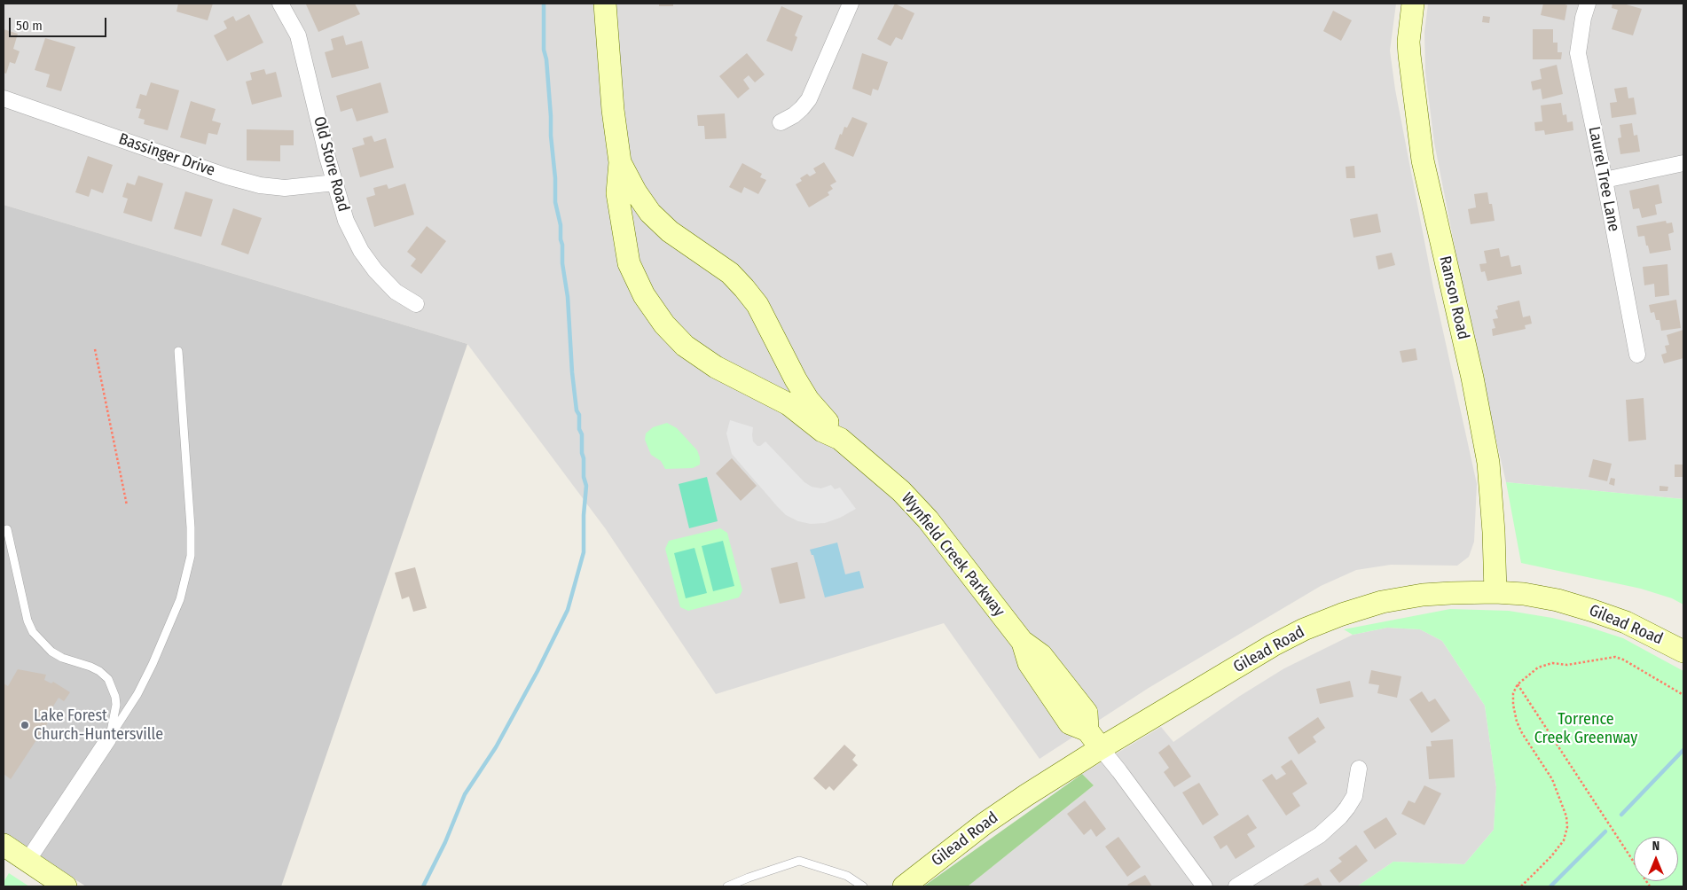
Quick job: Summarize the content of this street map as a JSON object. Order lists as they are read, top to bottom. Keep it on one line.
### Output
{"streets":{"street":["Bassinger Drive","Old Store Road","Laurel Tree Lane","Ranson Road","Wynfield Creek Parkway","Gilead Road"]},"crossings":[["Bassinger Drive","Old Store Road"],["Ranson Road","Gilead Road"],["Wynfield Creek Parkway","Gilead Road"]],"parks":["Torrence Creek Greenway"],"places":["Lake Forest Church-Huntersville"],"scale_bar":"50 m","north":"top"}
